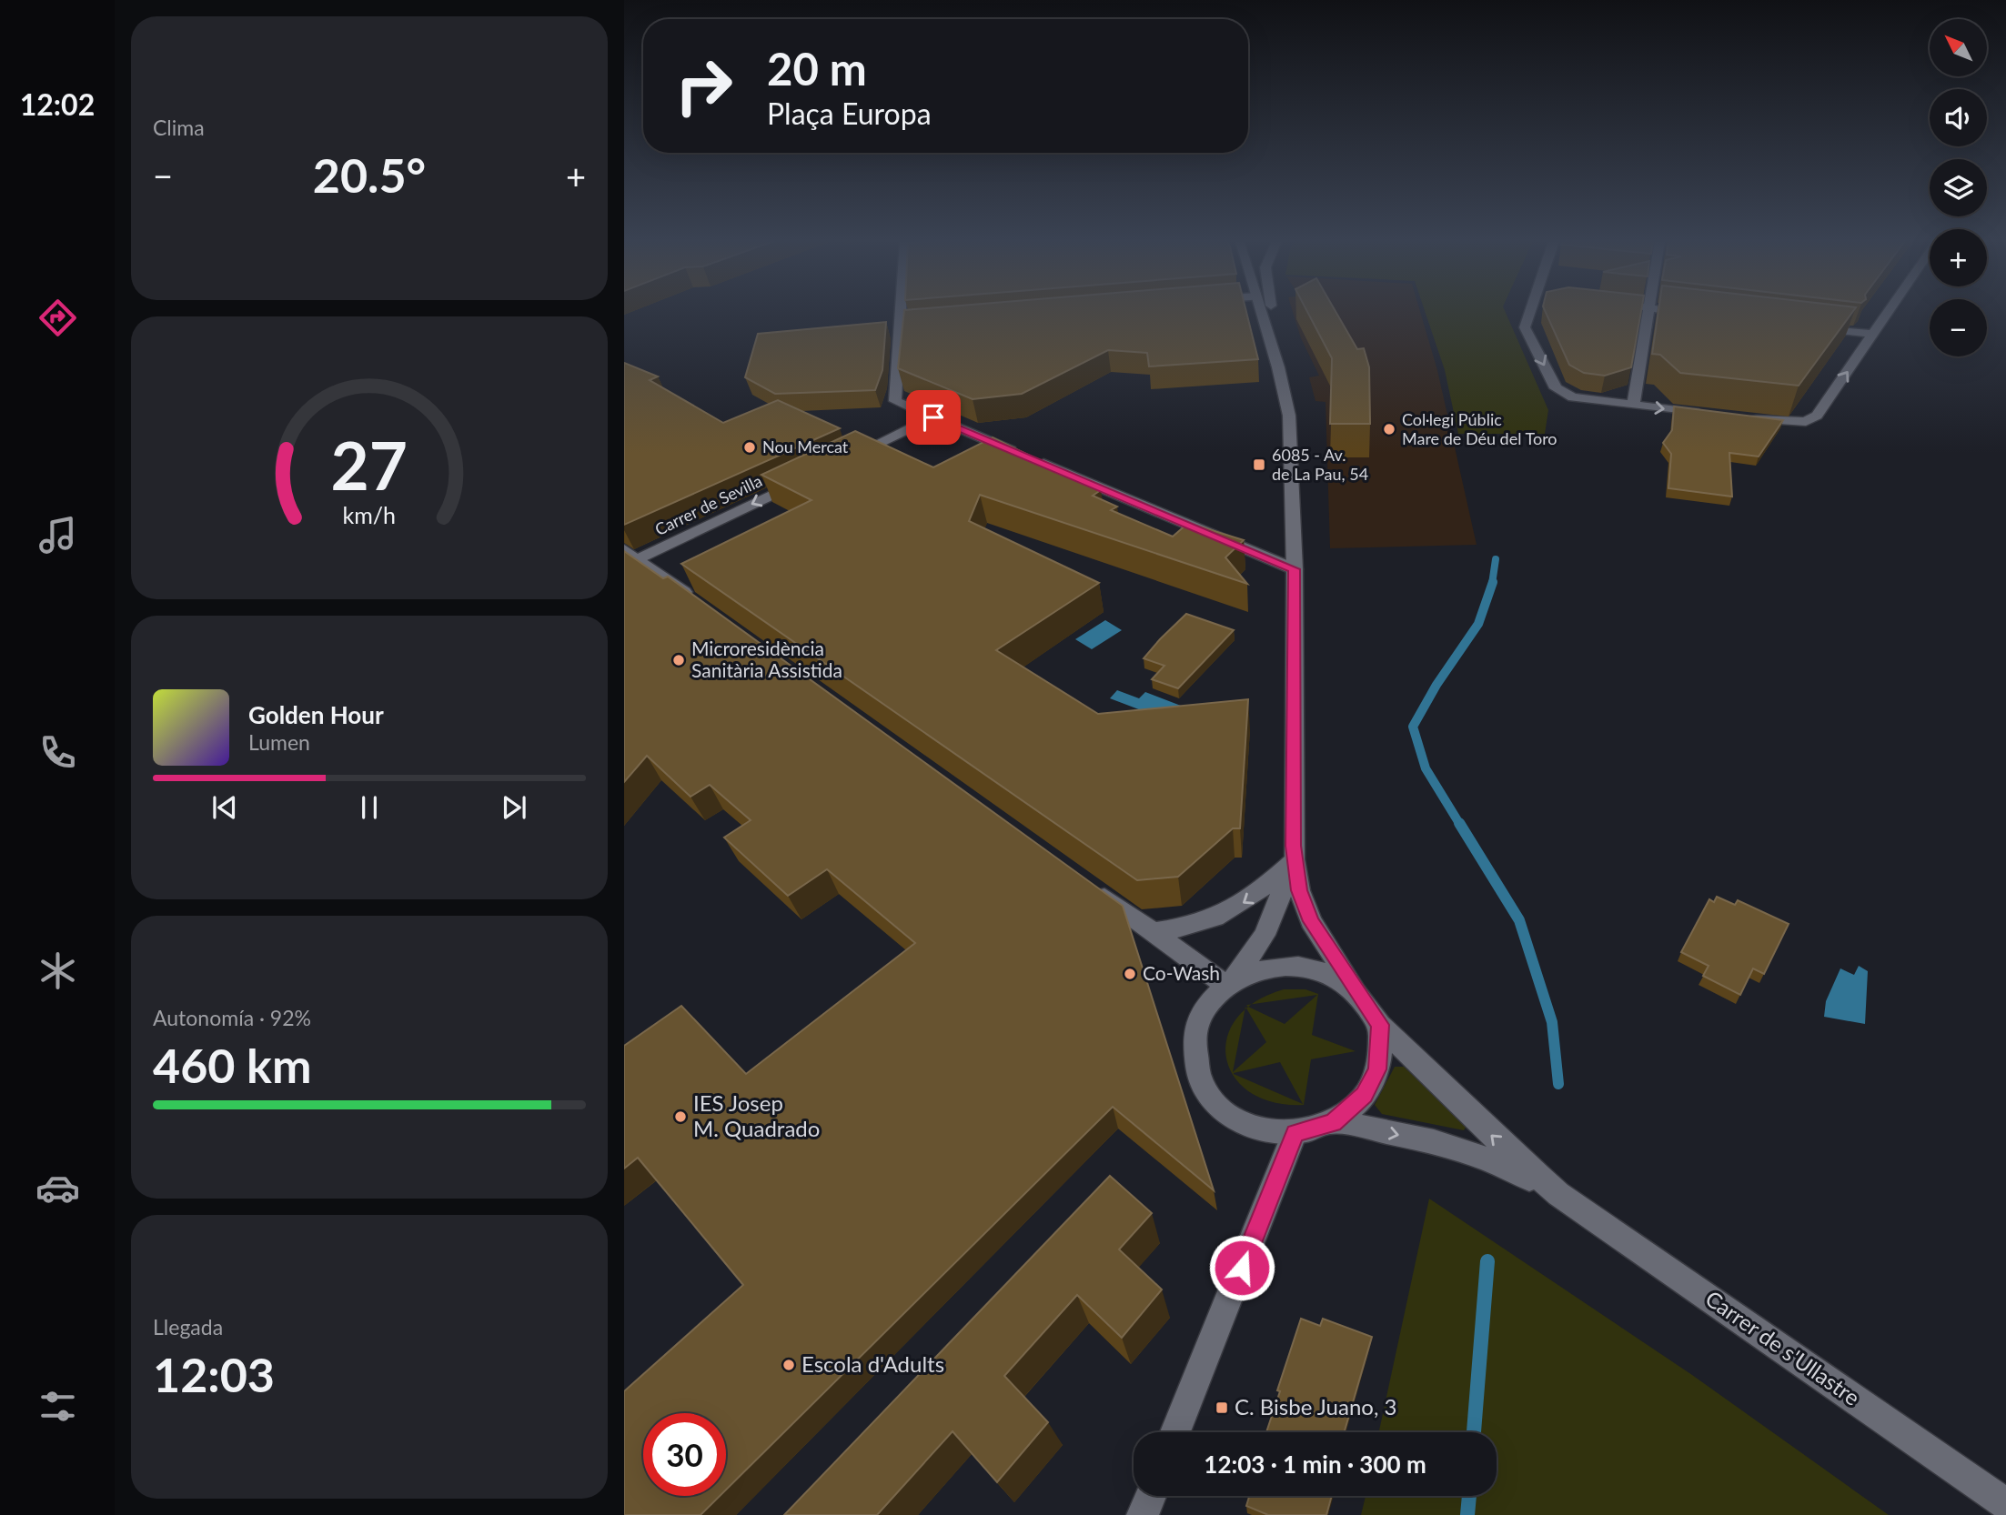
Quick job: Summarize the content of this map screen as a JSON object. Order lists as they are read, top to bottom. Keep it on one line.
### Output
{"streets":{"street":["Carrer de Sevilla","Carrer de s'Ullastre"]},"one_way":["Carrer de Sevilla"],"places":{"other":["Col·legi Públic Mare de Déu del Toro","Nou Mercat","Microresidència Sanitària Assistida","Co-Wash","IES Josep M. Quadrado","Escola d'Adults"],"transit":["6085 - Av. de La Pau, 54","C. Bisbe Juano, 3"]},"north":"top left","page":{"tabs":"12:02","tile":["Clima",["Autonomía · 92%","460 km"],["Llegada","12:03"]],"map_buttons":["+","−"],"turn":["20 m","Plaça Europa"],"heat":["−","20.5°","+"],"song":["Golden Hour","Lumen"],"limit":"30","trip":"12:03 · 1 min · 300 m","gauge":["27","km/h"]}}
